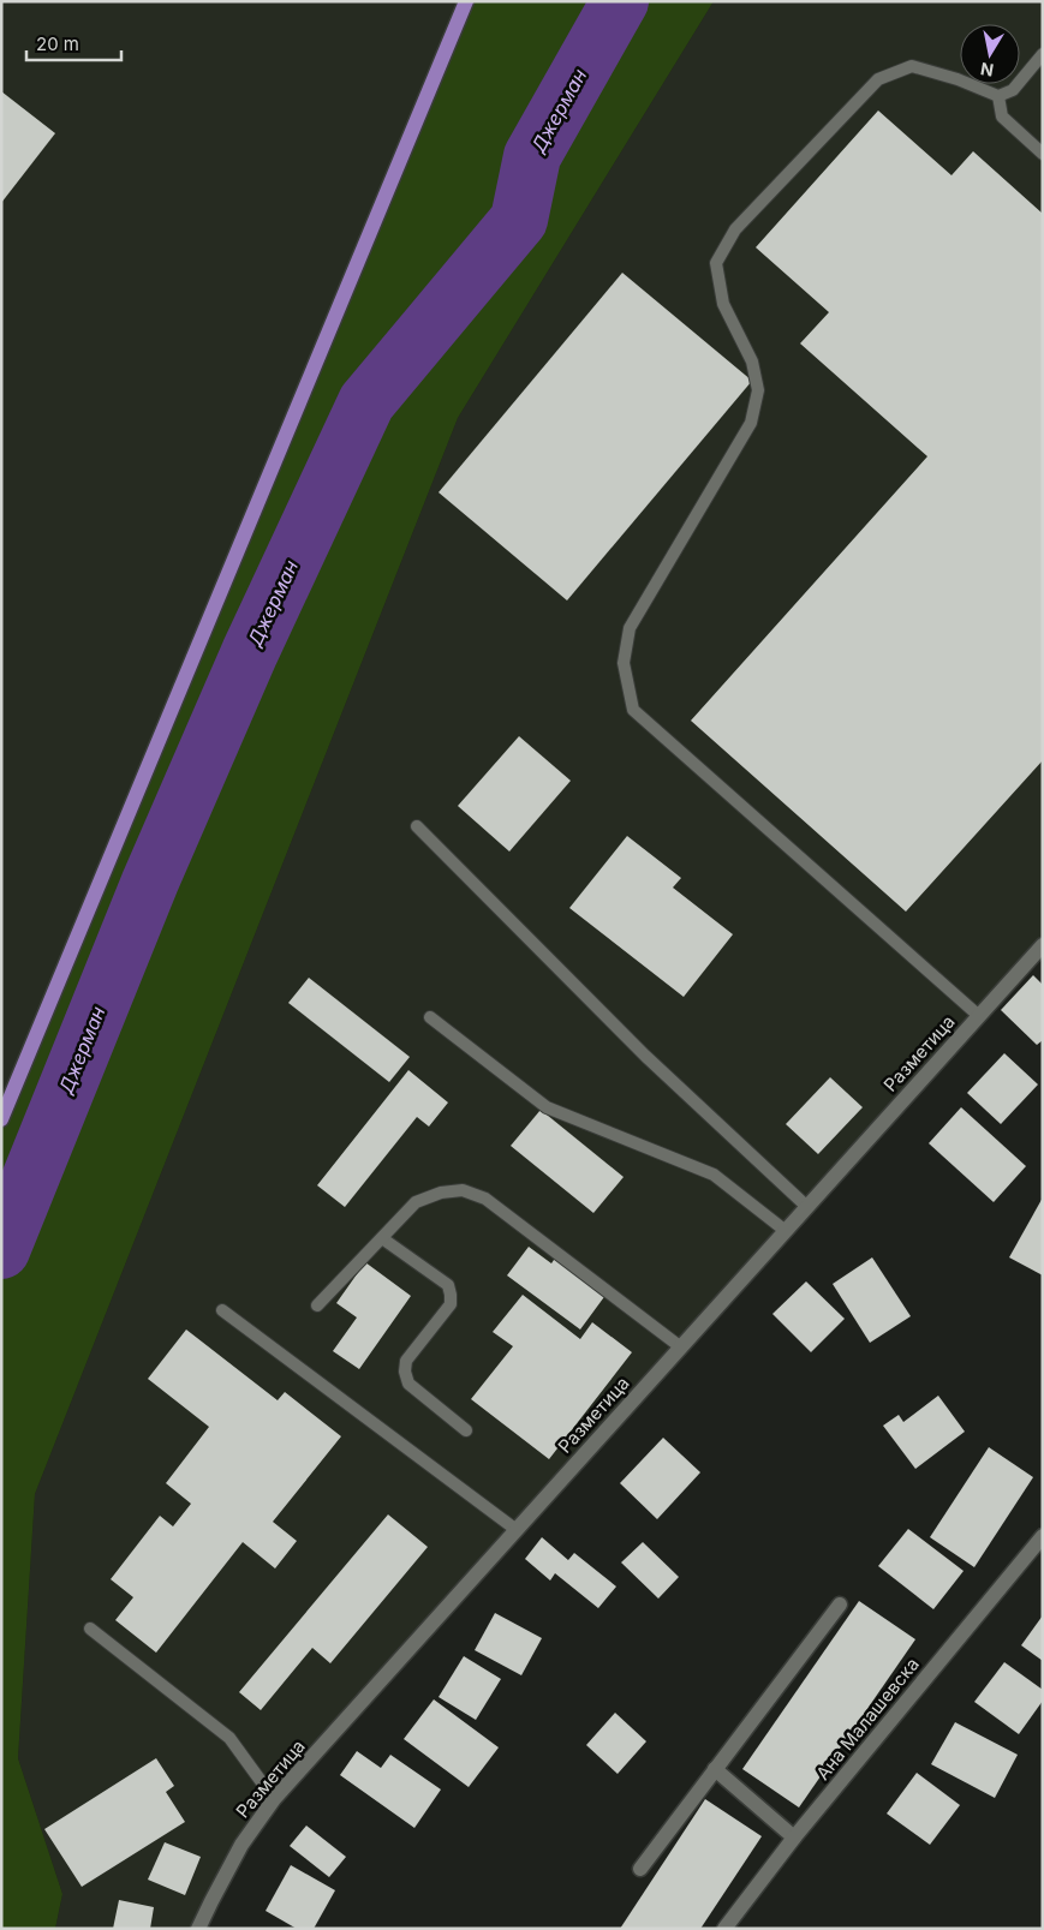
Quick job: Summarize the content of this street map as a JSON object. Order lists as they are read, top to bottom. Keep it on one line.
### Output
{"streets":{"street":["Разметица","Ана Малашевска"]},"water":["Джерман"],"scale_bar":"20 m","north":"bottom"}
